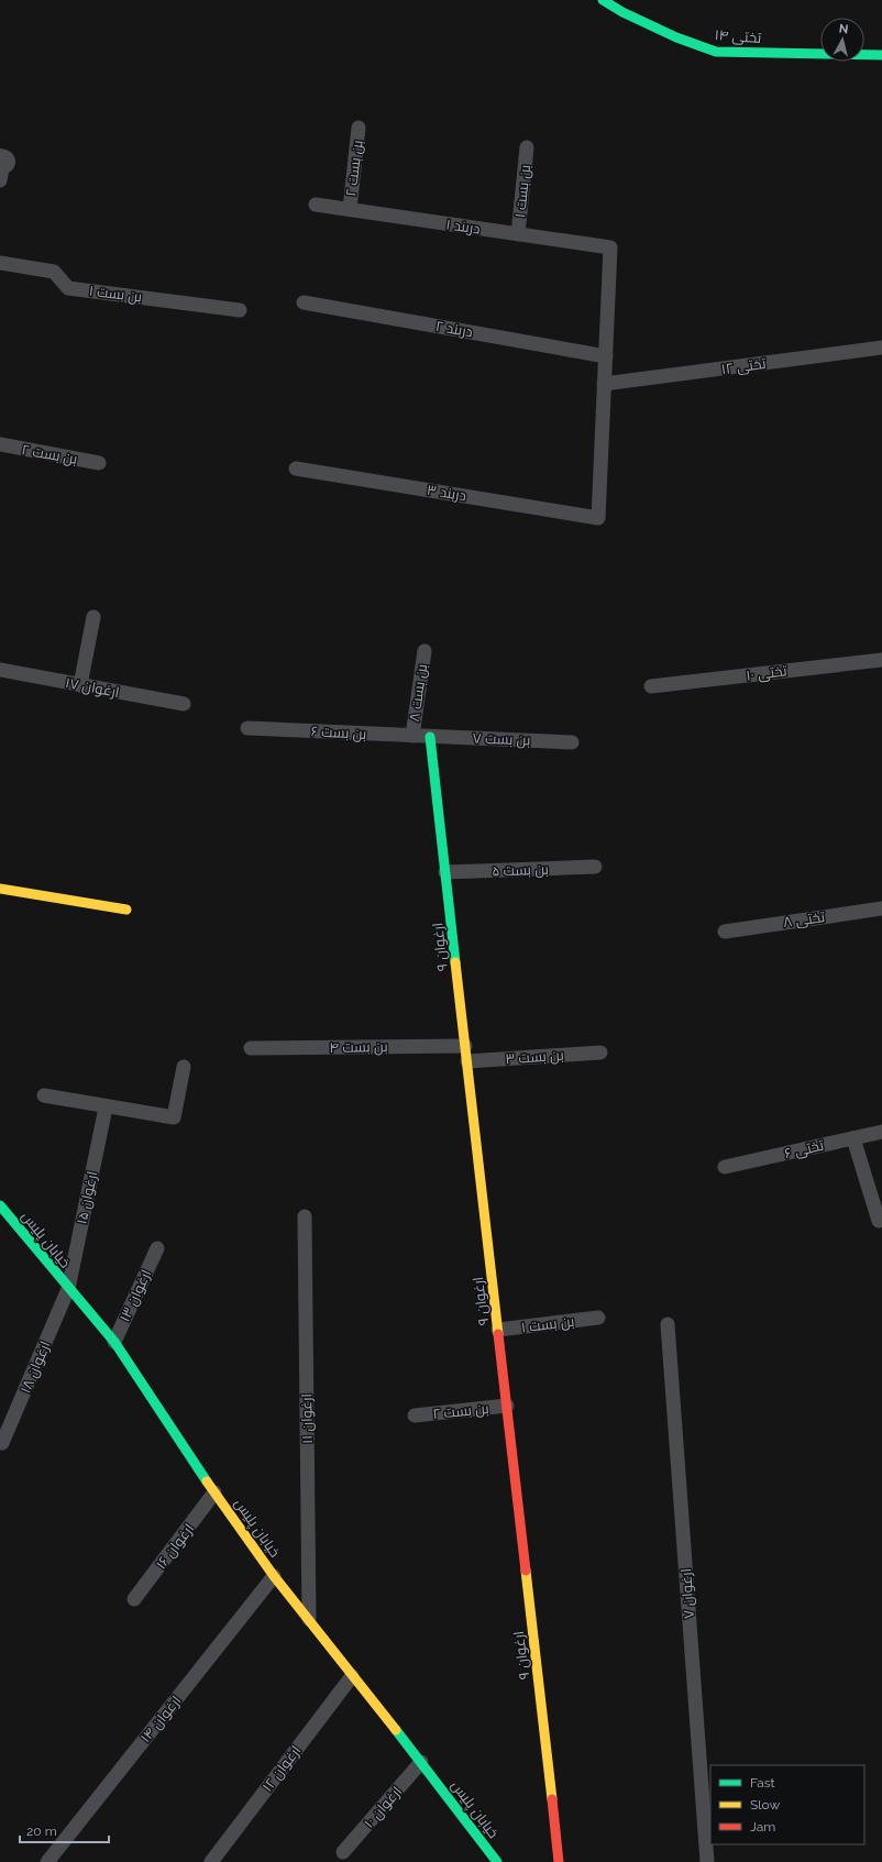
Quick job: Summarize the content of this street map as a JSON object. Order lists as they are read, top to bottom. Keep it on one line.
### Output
{"streets":{"street":["تختی ۱۴","ارغوان ۹","خیابان پلیس"],"lane":["بن بست ۲","بن بست ۱","دربند ۱","دربند ۲","تختی ۱۲","دربند ۳","تختی ۱۰","ارغوان ۱۷","بن بست ۸","بن بست ۶","بن بست ۷","بن بست ۵","تختی ۸","بن بست ۴","بن بست ۳","تختی ۶","ارغوان ۱۵","ارغوان ۱۳","ارغوان ۱۸","ارغوان ۱۱","ارغوان ۱۶","ارغوان ۷","ارغوان ۱۴","ارغوان ۱۲","ارغوان ۱۰"]},"crossings":[["بن بست ۲","دربند ۱"],["بن بست ۲","ارغوان ۹"],["بن بست ۱","دربند ۱"],["بن بست ۱","ارغوان ۹"],["دربند ۱","دربند ۲"],["تختی ۱۲","دربند ۳"],["بن بست ۸","بن بست ۶"],["بن بست ۶","بن بست ۷"],["بن بست ۶","ارغوان ۹"],["بن بست ۷","ارغوان ۹"],["بن بست ۵","ارغوان ۹"],["ارغوان ۹","بن بست ۴"],["ارغوان ۹","بن بست ۳"],["ارغوان ۱۵","خیابان پلیس"],["ارغوان ۱۵","ارغوان ۱۸"],["خیابان پلیس","ارغوان ۱۳"],["خیابان پلیس","ارغوان ۱۸"],["خیابان پلیس","ارغوان ۱۱"],["خیابان پلیس","ارغوان ۱۶"],["خیابان پلیس","ارغوان ۱۴"],["خیابان پلیس","ارغوان ۱۲"],["خیابان پلیس","ارغوان ۱۰"]],"legend":["Fast","Slow","Jam"],"scale_bar":"20 m","north":"top"}
